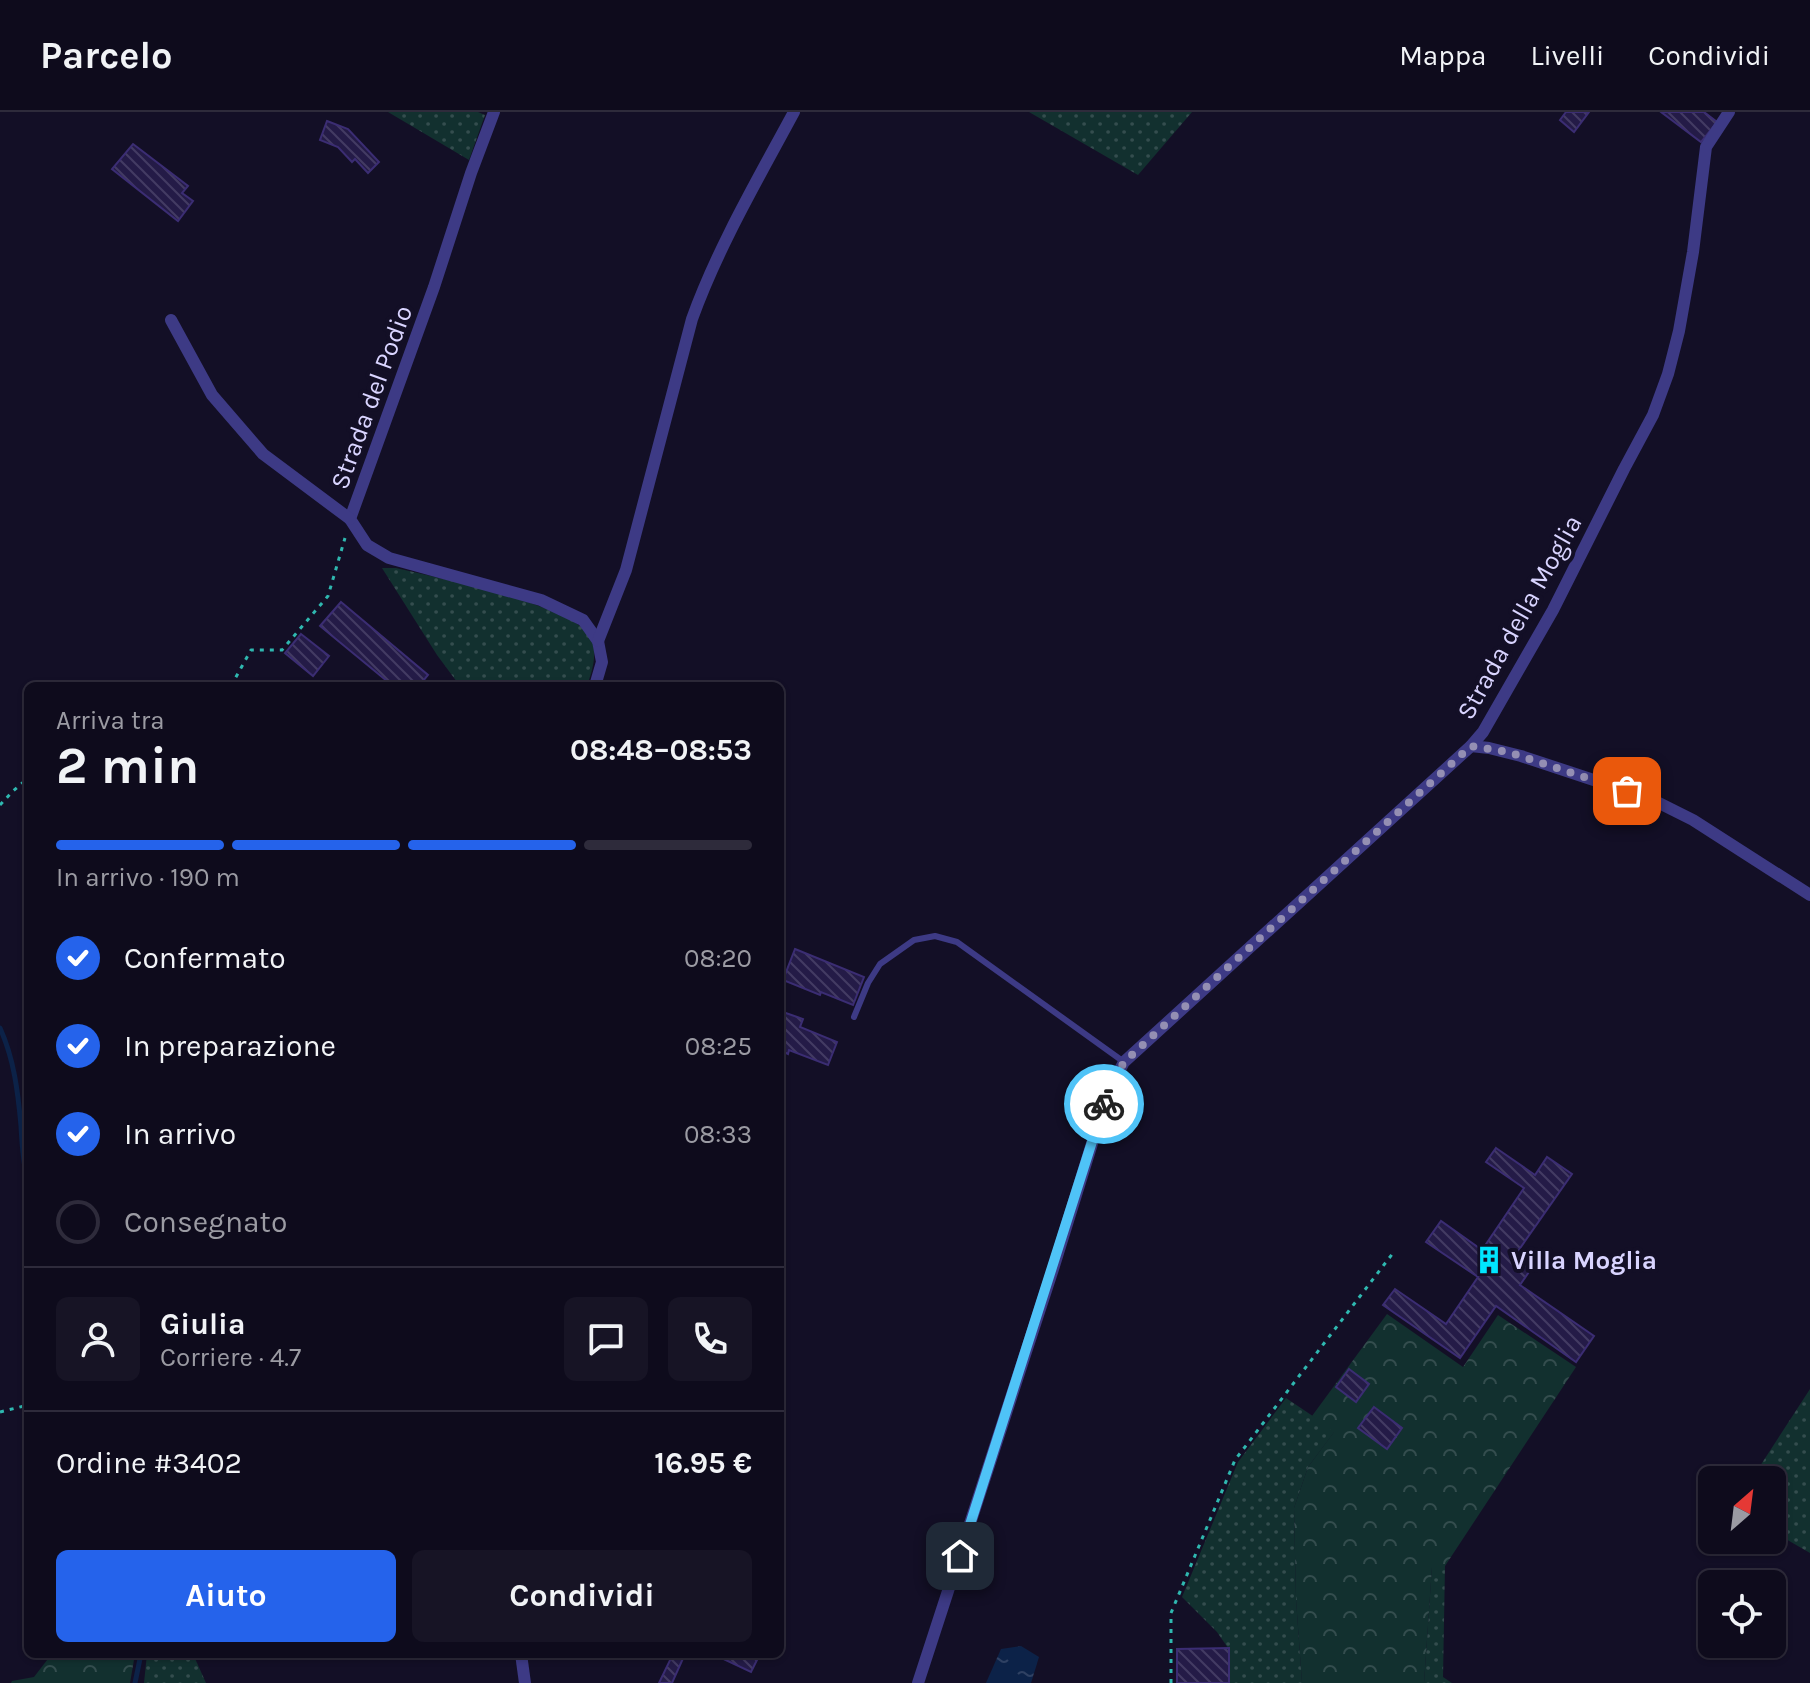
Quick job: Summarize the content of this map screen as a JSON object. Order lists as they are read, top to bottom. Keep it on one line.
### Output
{"streets":{"street":["Strada del Podio","Strada della Moglia"]},"places":{"building":["Villa Moglia"]},"north":"top right","page":{"header":"Parcelo","nav":["Mappa","Livelli","Condividi"],"heading":["2 min","Arriva tra","08:48–08:53"],"panel":["Giulia","Corriere · 4.7","Ordine #3402","16.95 €"],"bar":"In arrivo · 190 m","list":[["Confermato","08:20"],["In preparazione","08:25"],["In arrivo","08:33"],"Consegnato"],"buttons":["Aiuto","Condividi"]}}
